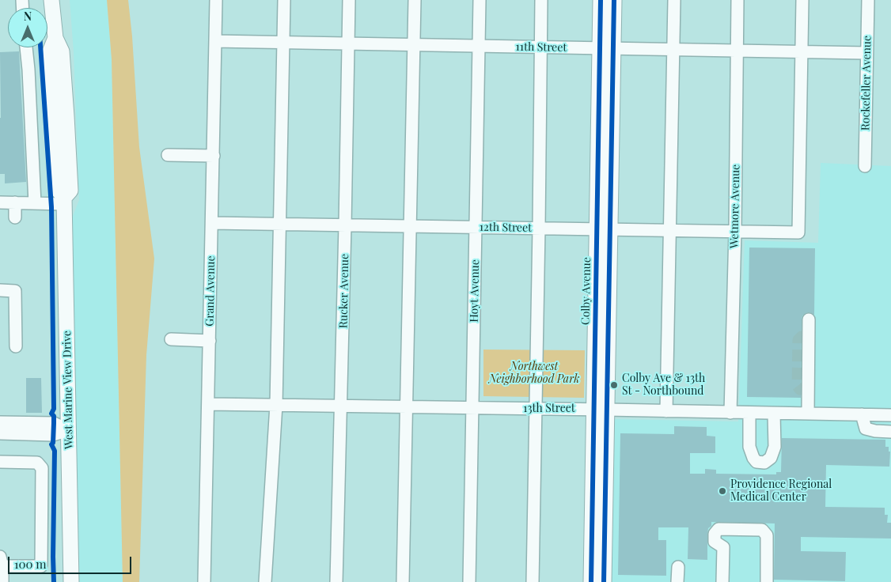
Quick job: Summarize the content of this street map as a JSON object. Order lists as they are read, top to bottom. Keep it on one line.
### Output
{"streets":{"main road":["Colby Avenue","West Marine View Drive"],"street":["11th Street","Rockefeller Avenue","Wetmore Avenue","12th Street","Grand Avenue","Rucker Avenue","Hoyt Avenue","13th Street"]},"crossings":[["11th Street","Rockefeller Avenue"],["11th Street","Wetmore Avenue"],["11th Street","12th Street"],["11th Street","Grand Avenue"],["11th Street","Rucker Avenue"],["11th Street","Hoyt Avenue"],["11th Street","Colby Avenue"],["Wetmore Avenue","12th Street"],["Wetmore Avenue","13th Street"],["12th Street","Grand Avenue"],["12th Street","Rucker Avenue"],["12th Street","Hoyt Avenue"],["12th Street","Colby Avenue"],["Grand Avenue","13th Street"],["Rucker Avenue","13th Street"],["Hoyt Avenue","13th Street"],["Colby Avenue","13th Street"]],"parks":["Northwest Neighborhood Park"],"places":["Colby Ave & 13th St - Northbound","Providence Regional Medical Center"],"scale_bar":"100 m","north":"top"}
